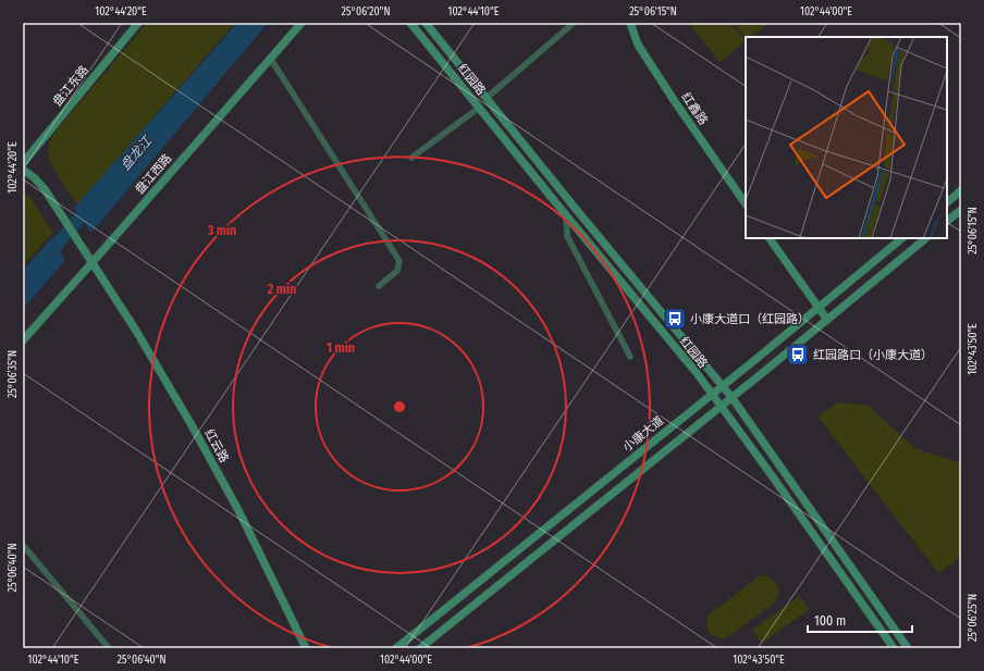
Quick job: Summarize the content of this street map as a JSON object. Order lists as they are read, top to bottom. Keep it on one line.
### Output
{"streets":{"main road":["红园路","盘江东路","红鑫路","盘江西路","小康大道","红云路"]},"crossings":[["红园路","小康大道"],["盘江西路","红云路"]],"water":["盘龙江"],"places":{"bus stop":["小康大道口（红园路）","红园路口（小康大道）"]},"scale_bar":"100 m","coordinates":["102°44'20\"E","25°06'20\"N","102°44'10\"E","25°06'15\"N","102°44'00\"E","102°43'50\"E","25°06'35\"N","25°06'40\"N","25°06'25\"N"],"rings":["3 min","2 min","1 min"]}
